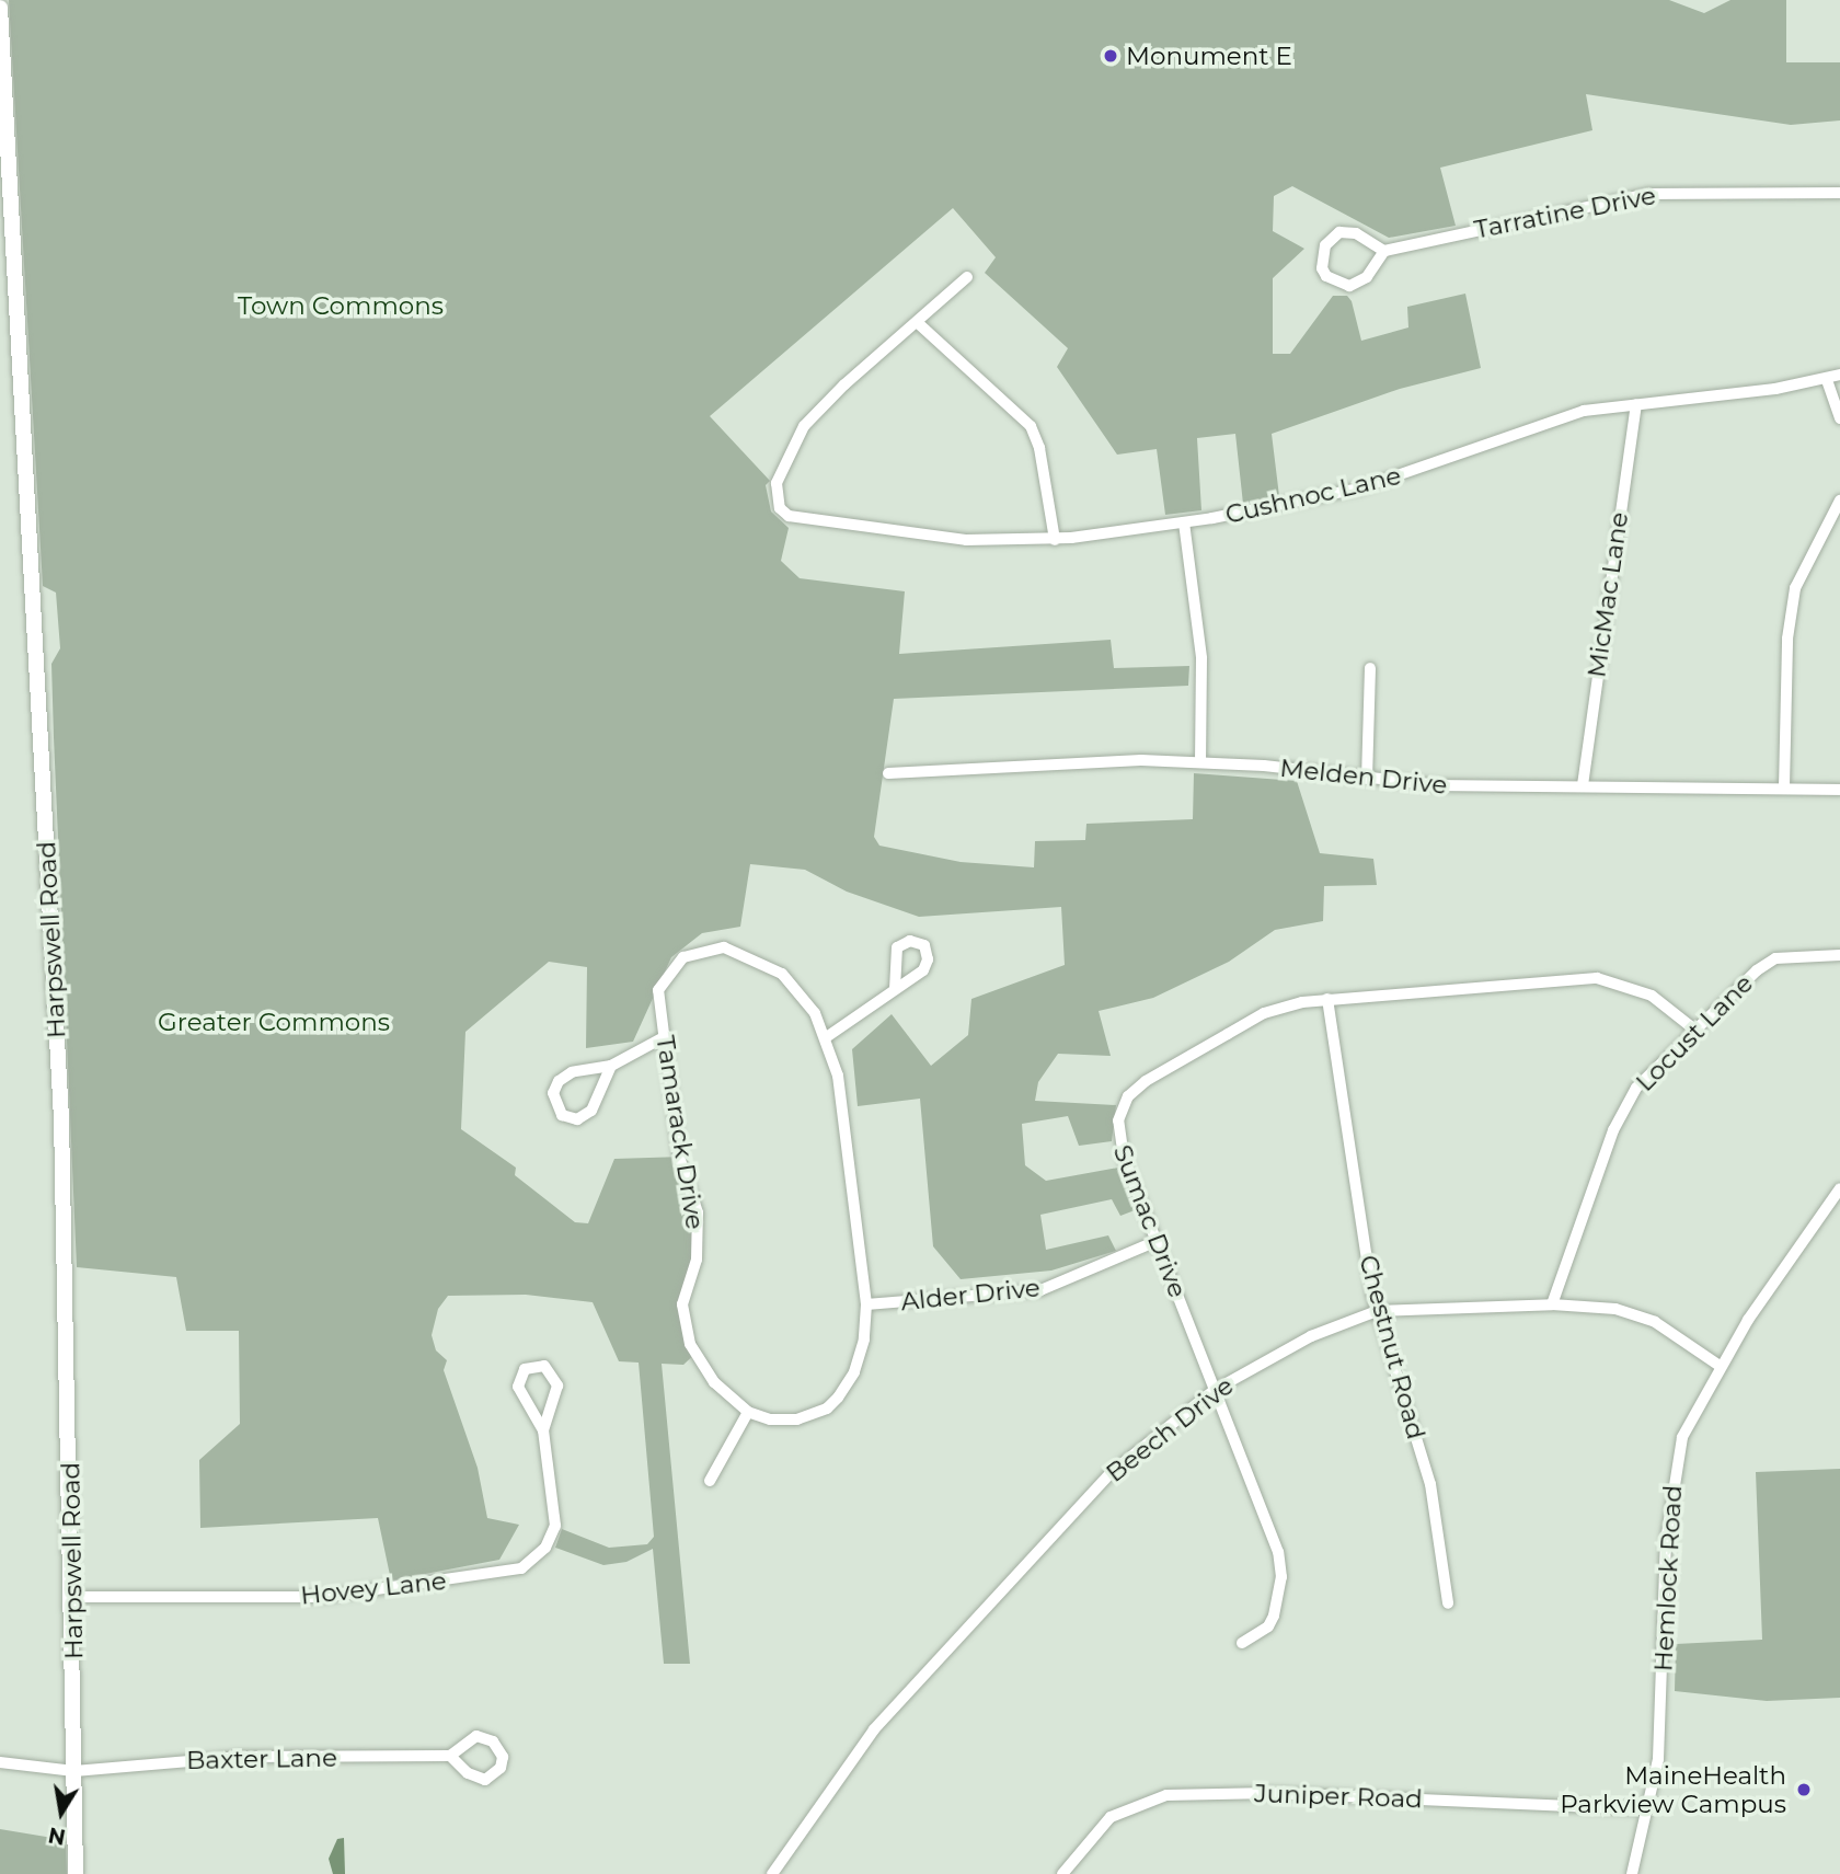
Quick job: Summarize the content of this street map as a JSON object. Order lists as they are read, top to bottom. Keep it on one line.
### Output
{"streets":{"main road":["Harpswell Road"],"street":["Tarratine Drive","Cushnoc Lane","MicMac Lane","Melden Drive","Locust Lane","Tamarack Drive","Sumac Drive","Alder Drive","Chestnut Road","Beech Drive","Hemlock Road","Hovey Lane","Baxter Lane","Juniper Road"]},"crossings":[["Cushnoc Lane","MicMac Lane"],["MicMac Lane","Melden Drive"],["Harpswell Road","Hovey Lane"],["Harpswell Road","Baxter Lane"],["Locust Lane","Sumac Drive"],["Locust Lane","Beech Drive"],["Tamarack Drive","Alder Drive"],["Sumac Drive","Alder Drive"],["Sumac Drive","Chestnut Road"],["Sumac Drive","Beech Drive"],["Chestnut Road","Beech Drive"],["Beech Drive","Hemlock Road"],["Hemlock Road","Juniper Road"]],"parks":["Town Commons","Greater Commons"],"places":["Monument E","MaineHealth Parkview Campus"],"north":"bottom"}
